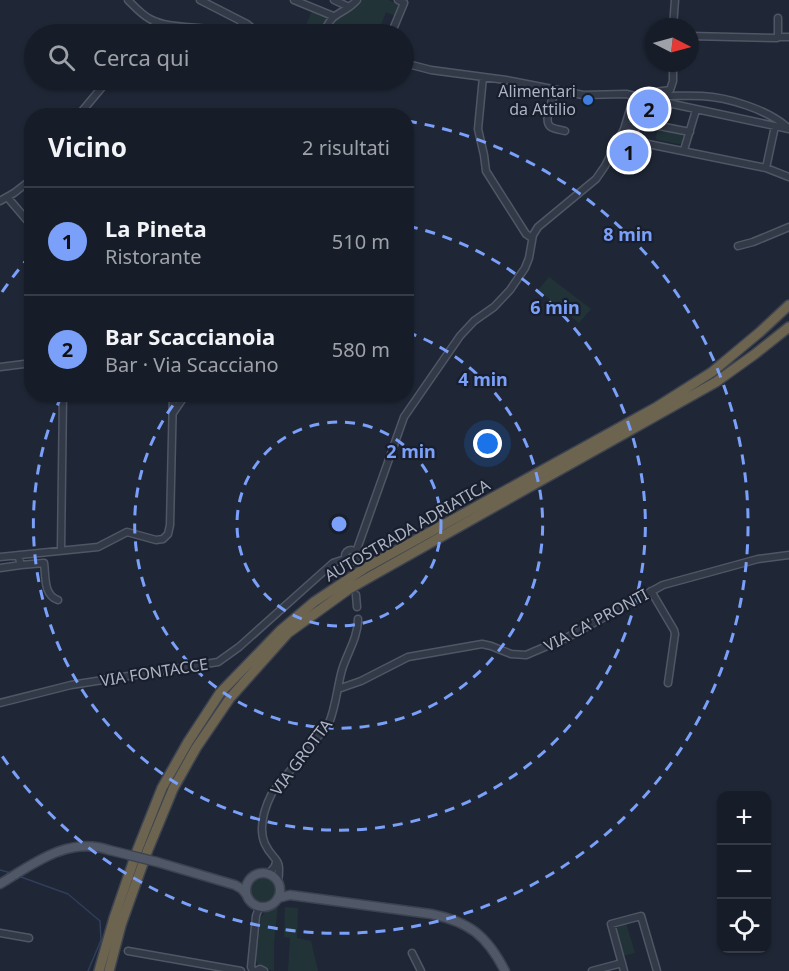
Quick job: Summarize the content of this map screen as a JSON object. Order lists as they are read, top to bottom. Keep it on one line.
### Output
{"streets":{"highway":["AUTOSTRADA ADRIATICA"],"street":["VIA CA' PRONTI","VIA FONTACCE","VIA GROTTA"]},"crossings":[["VIA CA' PRONTI","VIA GROTTA"]],"places":["Alimentari da Attilio"],"north":"right","page":{"search":"Cerca qui","pins":["2","1"],"heading":["Vicino","2 risultati"],"list":[{"mark":"1","name":"La Pineta","note":"Ristorante","value":"510 m"},{"mark":"2","name":"Bar Scaccianoia","note":"Bar · Via Scacciano","value":"580 m"}],"map_buttons":["+","−"]},"rings":["8 min","6 min","4 min","2 min"]}
